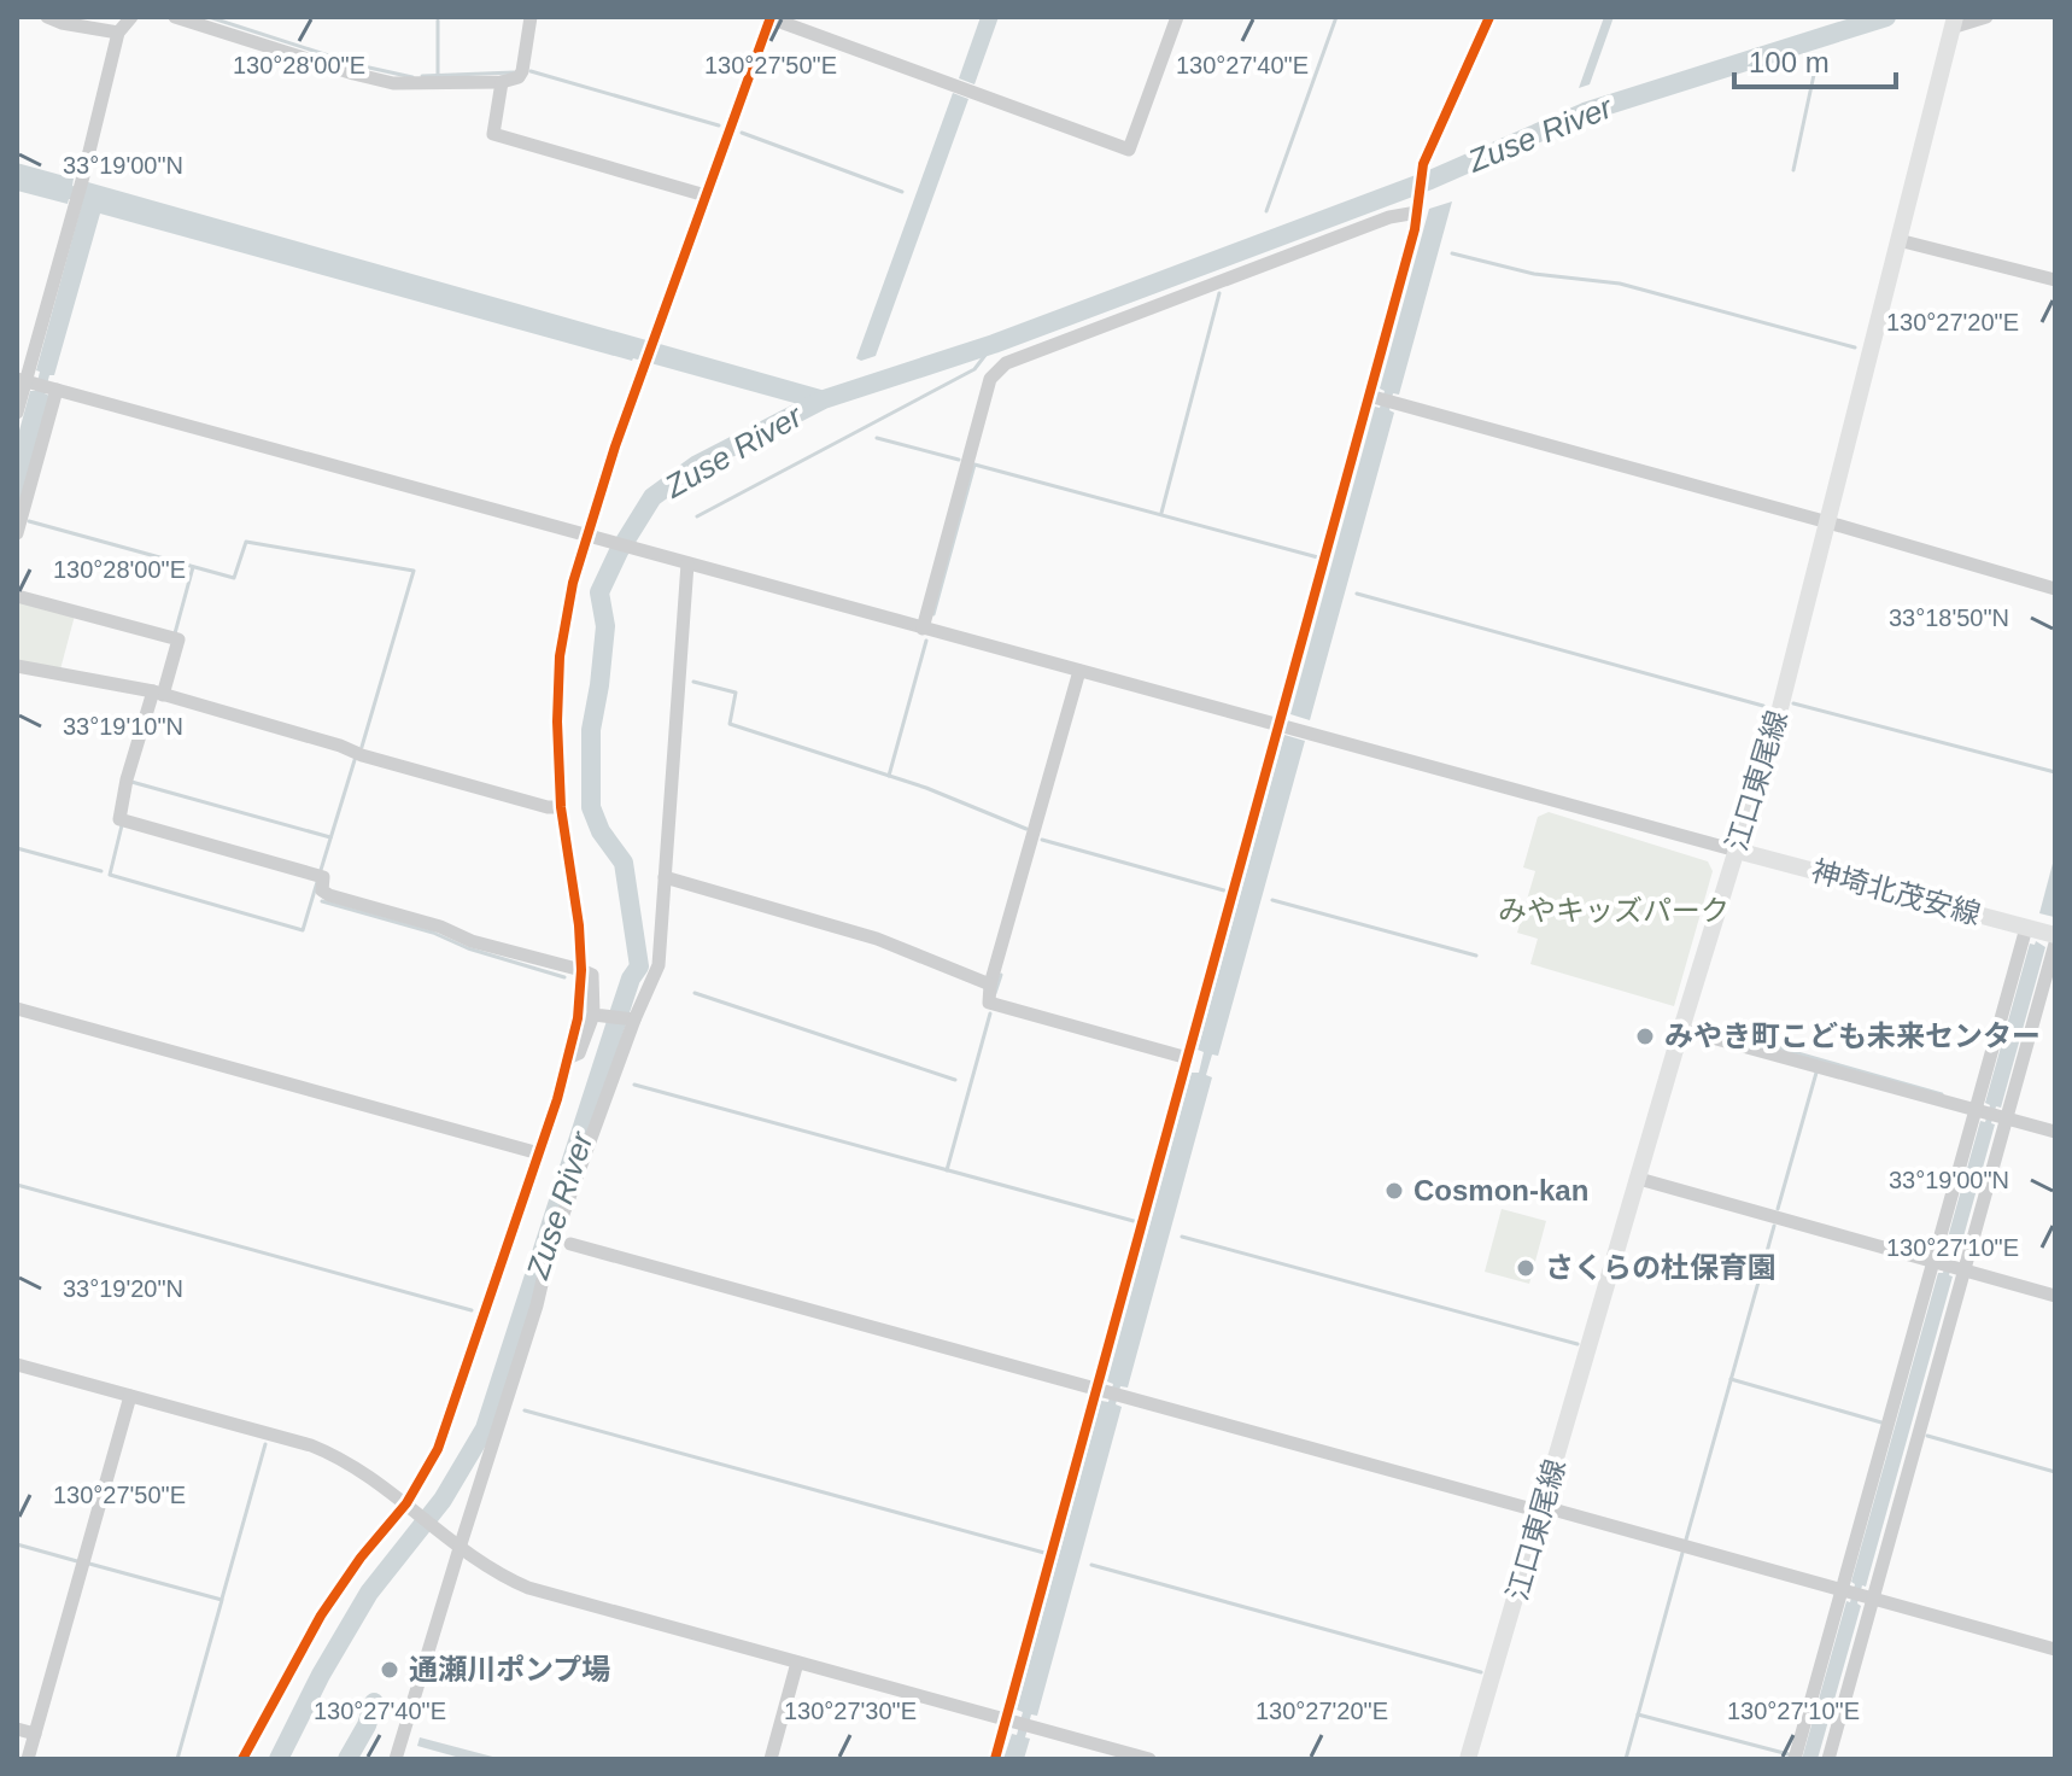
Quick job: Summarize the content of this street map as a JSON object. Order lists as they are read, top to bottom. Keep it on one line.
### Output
{"streets":{"main road":["江口東尾線","神埼北茂安線"]},"crossings":[["江口東尾線","神埼北茂安線"]],"water":["Zuse River"],"parks":["みやキッズパーク"],"places":["みやき町こども未来センター","Cosmon-kan","さくらの杜保育園","通瀬川ポンプ場"],"scale_bar":"100 m","coordinates":["130°28'00\"E","130°27'50\"E","130°27'40\"E","33°19'00\"N","130°27'20\"E","33°18'50\"N","33°19'10\"N","130°27'10\"E","33°19'20\"N","130°27'30\"E"]}
